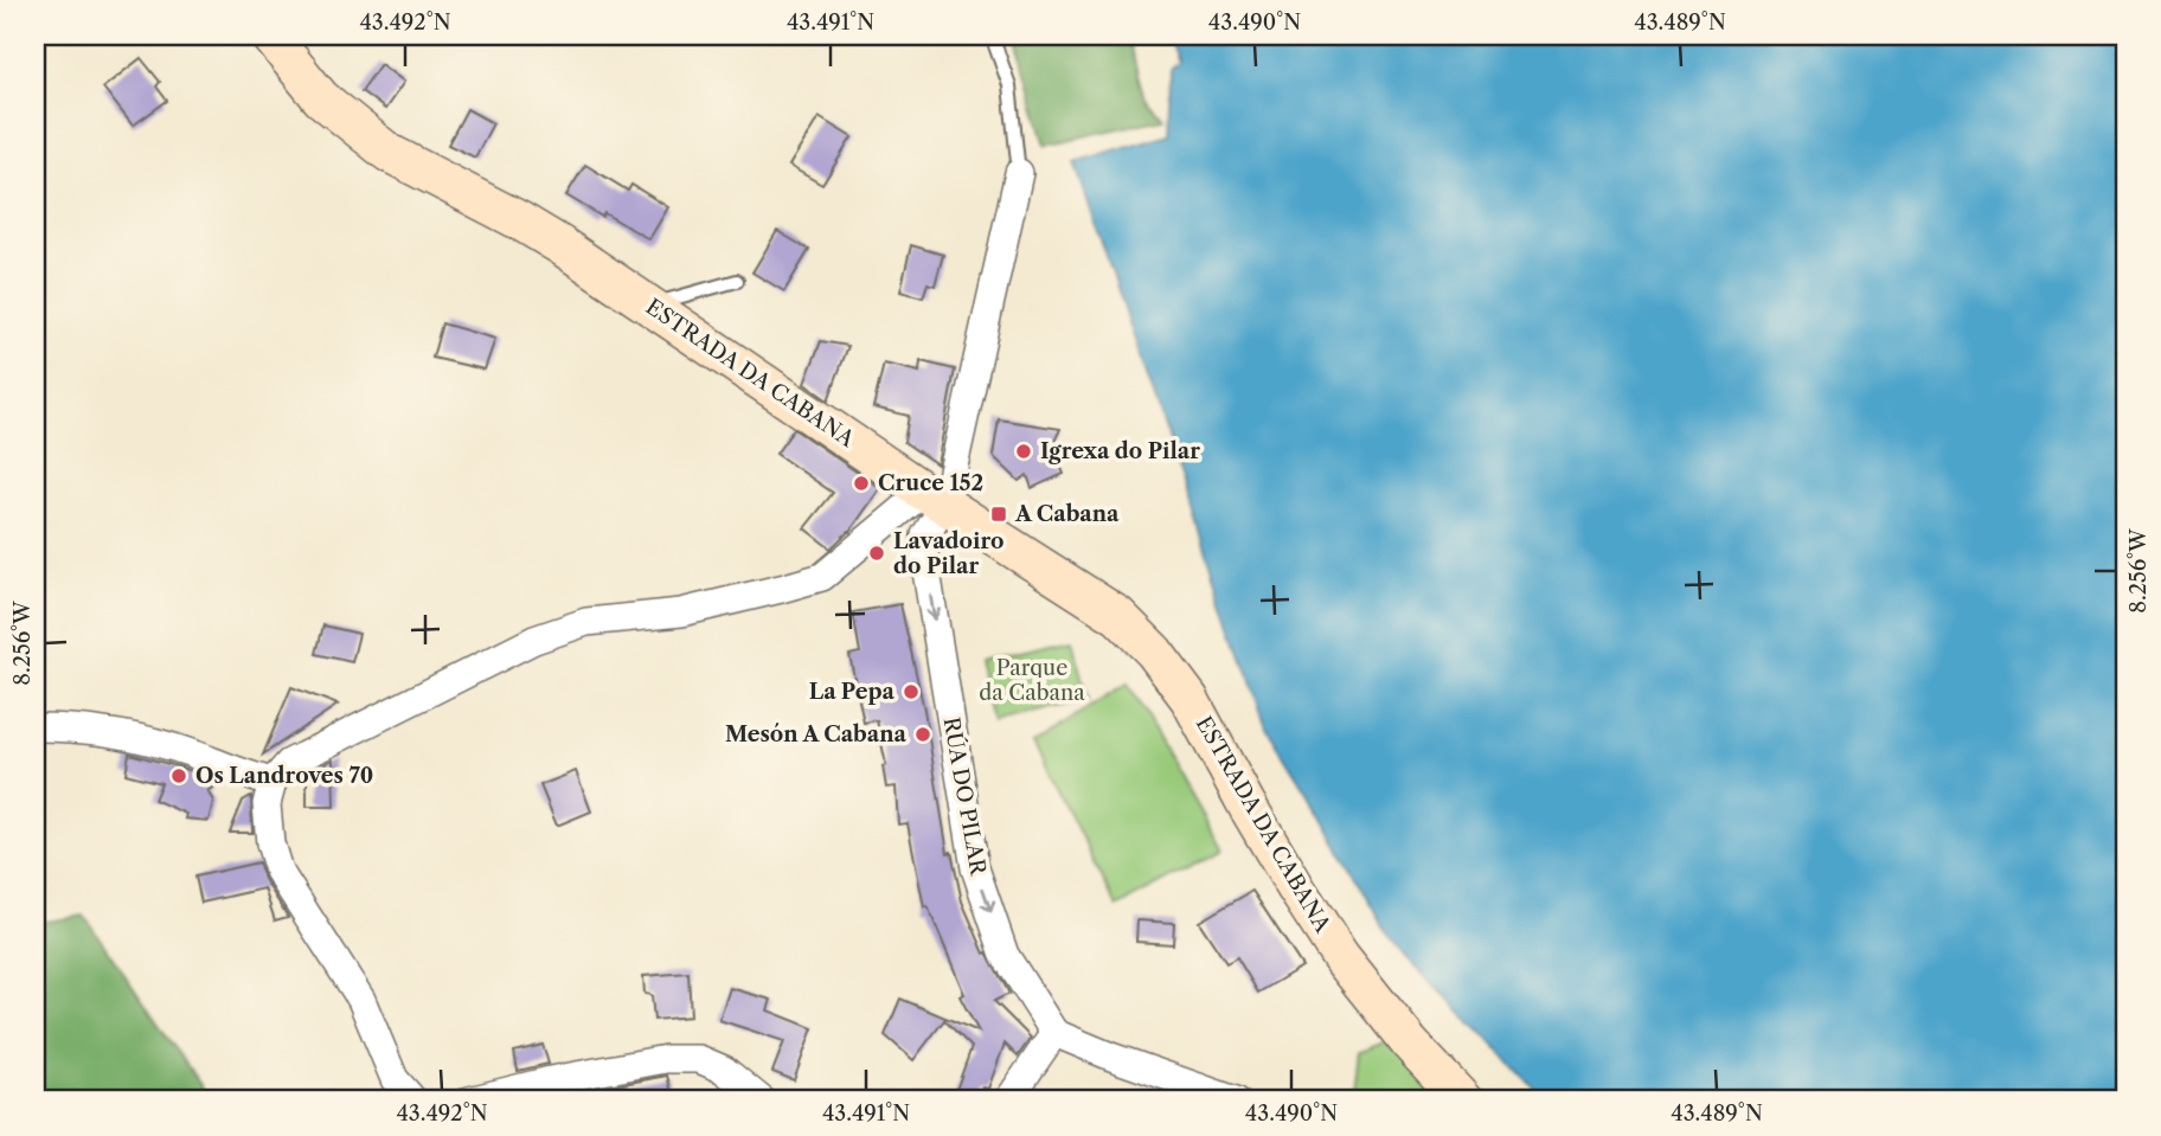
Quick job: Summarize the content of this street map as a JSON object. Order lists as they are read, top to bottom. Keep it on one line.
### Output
{"streets":{"main road":["ESTRADA DA CABANA"],"street":["RÚA DO PILAR"]},"crossings":[["ESTRADA DA CABANA","RÚA DO PILAR"]],"one_way":["RÚA DO PILAR"],"parks":["Parque da Cabana"],"places":{"other":["Igrexa do Pilar","Cruce 152","Lavadoiro do Pilar","La Pepa","Mesón A Cabana","Os Landroves 70"],"transit":["A Cabana"]},"coordinates":["43.492°N","43.491°N","43.490°N","43.489°N","8.256°W"]}
